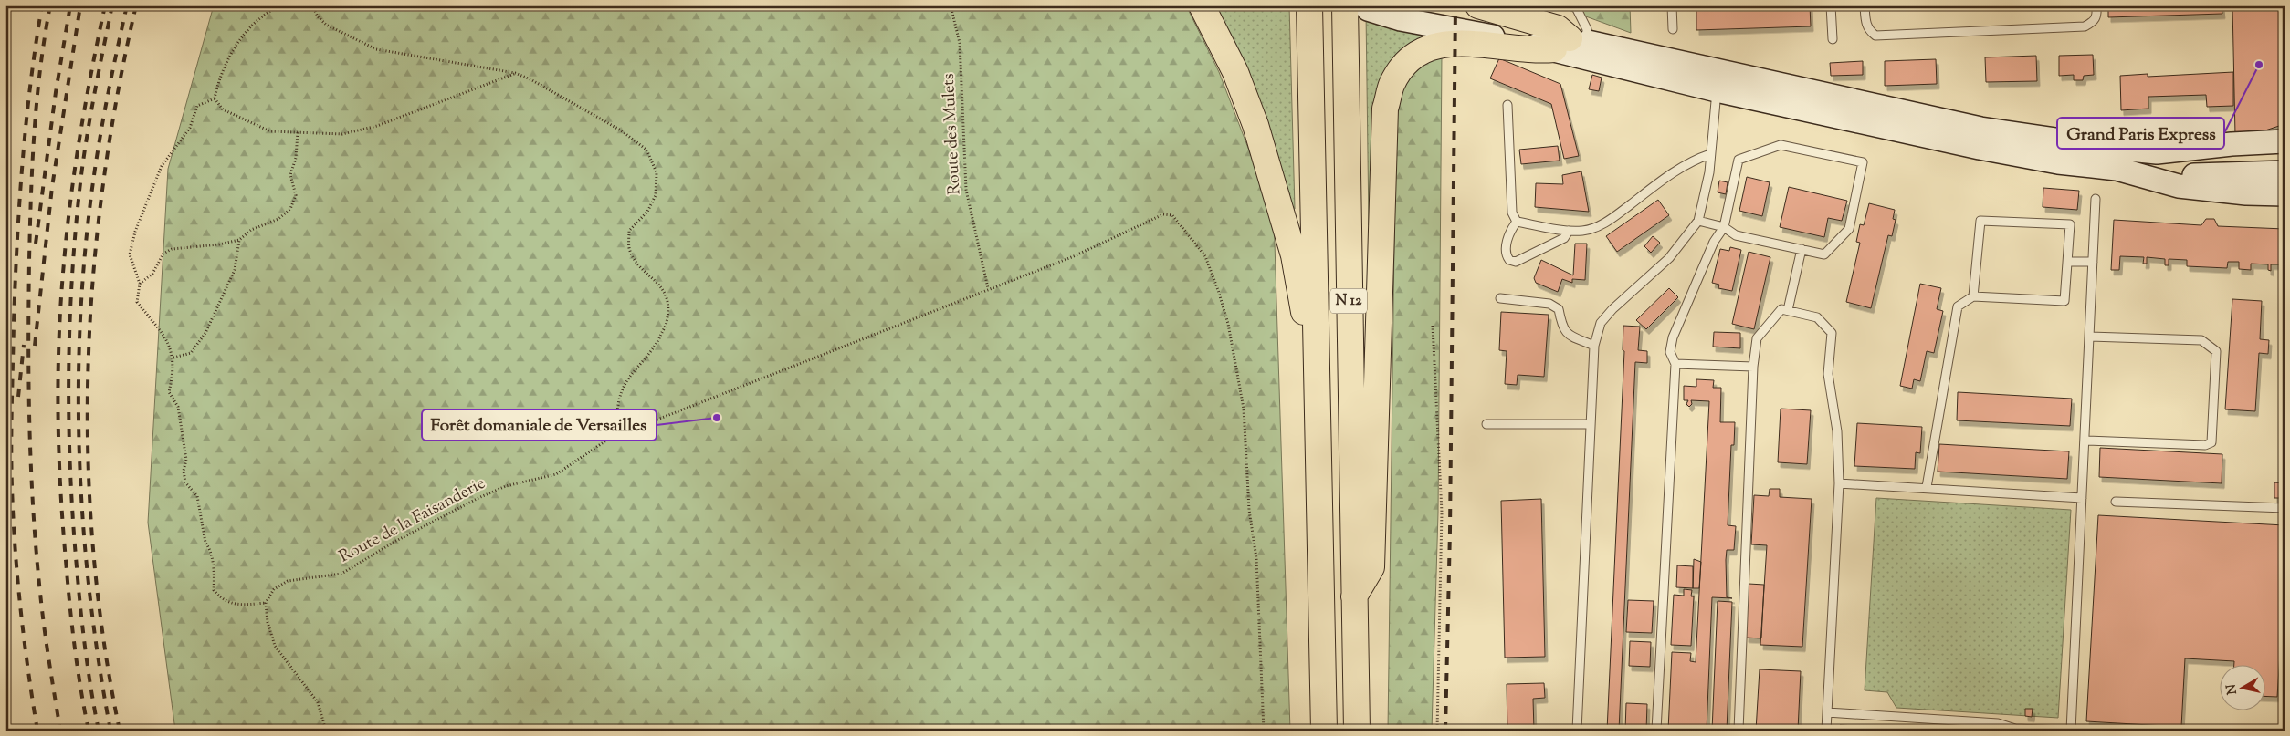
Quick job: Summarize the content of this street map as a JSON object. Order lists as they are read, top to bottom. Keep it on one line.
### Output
{"streets":{"highway":["N 12"],"path":["Route des Mulets","Route de la Faisanderie"]},"places":["Grand Paris Express","Forêt domaniale de Versailles"],"north":"left"}
